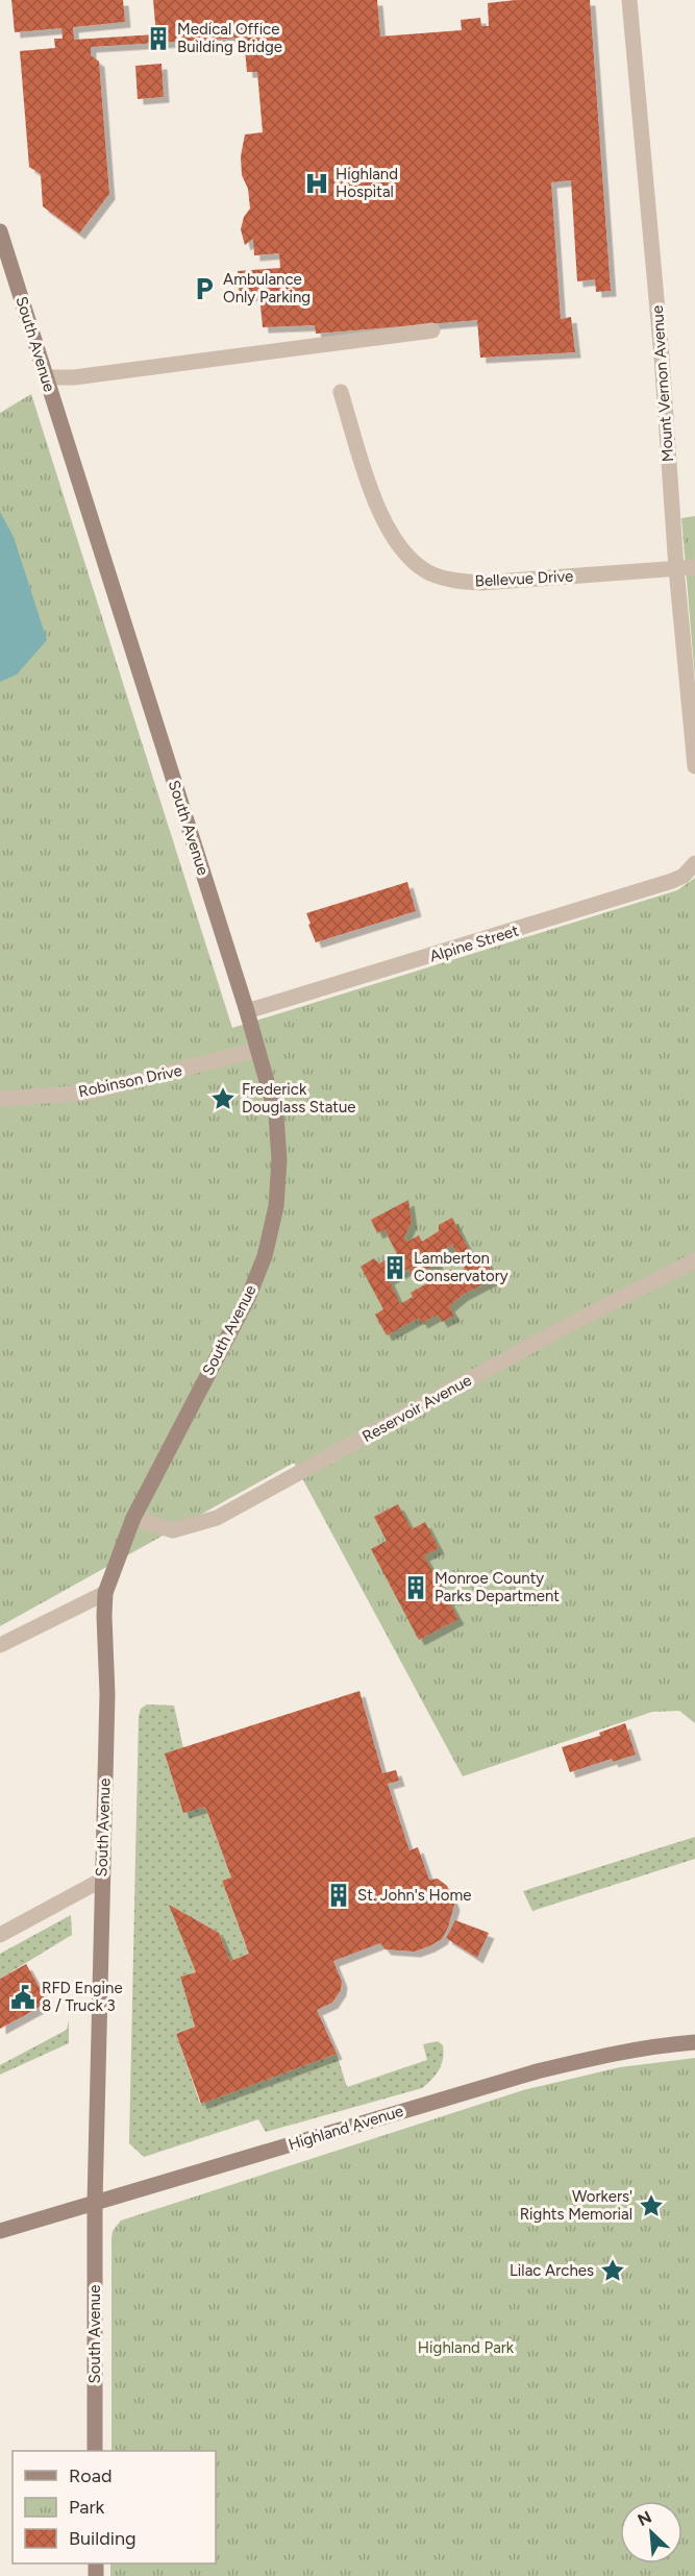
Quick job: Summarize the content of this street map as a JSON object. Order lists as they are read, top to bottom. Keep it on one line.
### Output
{"streets":{"main road":["South Avenue","Highland Avenue"],"street":["Mount Vernon Avenue","Bellevue Drive","Alpine Street","Robinson Drive","Reservoir Avenue"]},"crossings":[["South Avenue","Alpine Street"],["South Avenue","Robinson Drive"],["South Avenue","Reservoir Avenue"],["South Avenue","Highland Avenue"],["Mount Vernon Avenue","Bellevue Drive"]],"parks":["Highland Park"],"places":{"building":["Medical Office Building Bridge","Lamberton Conservatory","Monroe County Parks Department","St. John's Home"],"hospital":["Highland Hospital"],"parking":["Ambulance Only Parking"],"place":["Frederick Douglass Statue","Workers' Rights Memorial","Lilac Arches"],"public building":["RFD Engine 8 / Truck 3"]},"legend":["Road","Park","Building"],"north":"top left"}
